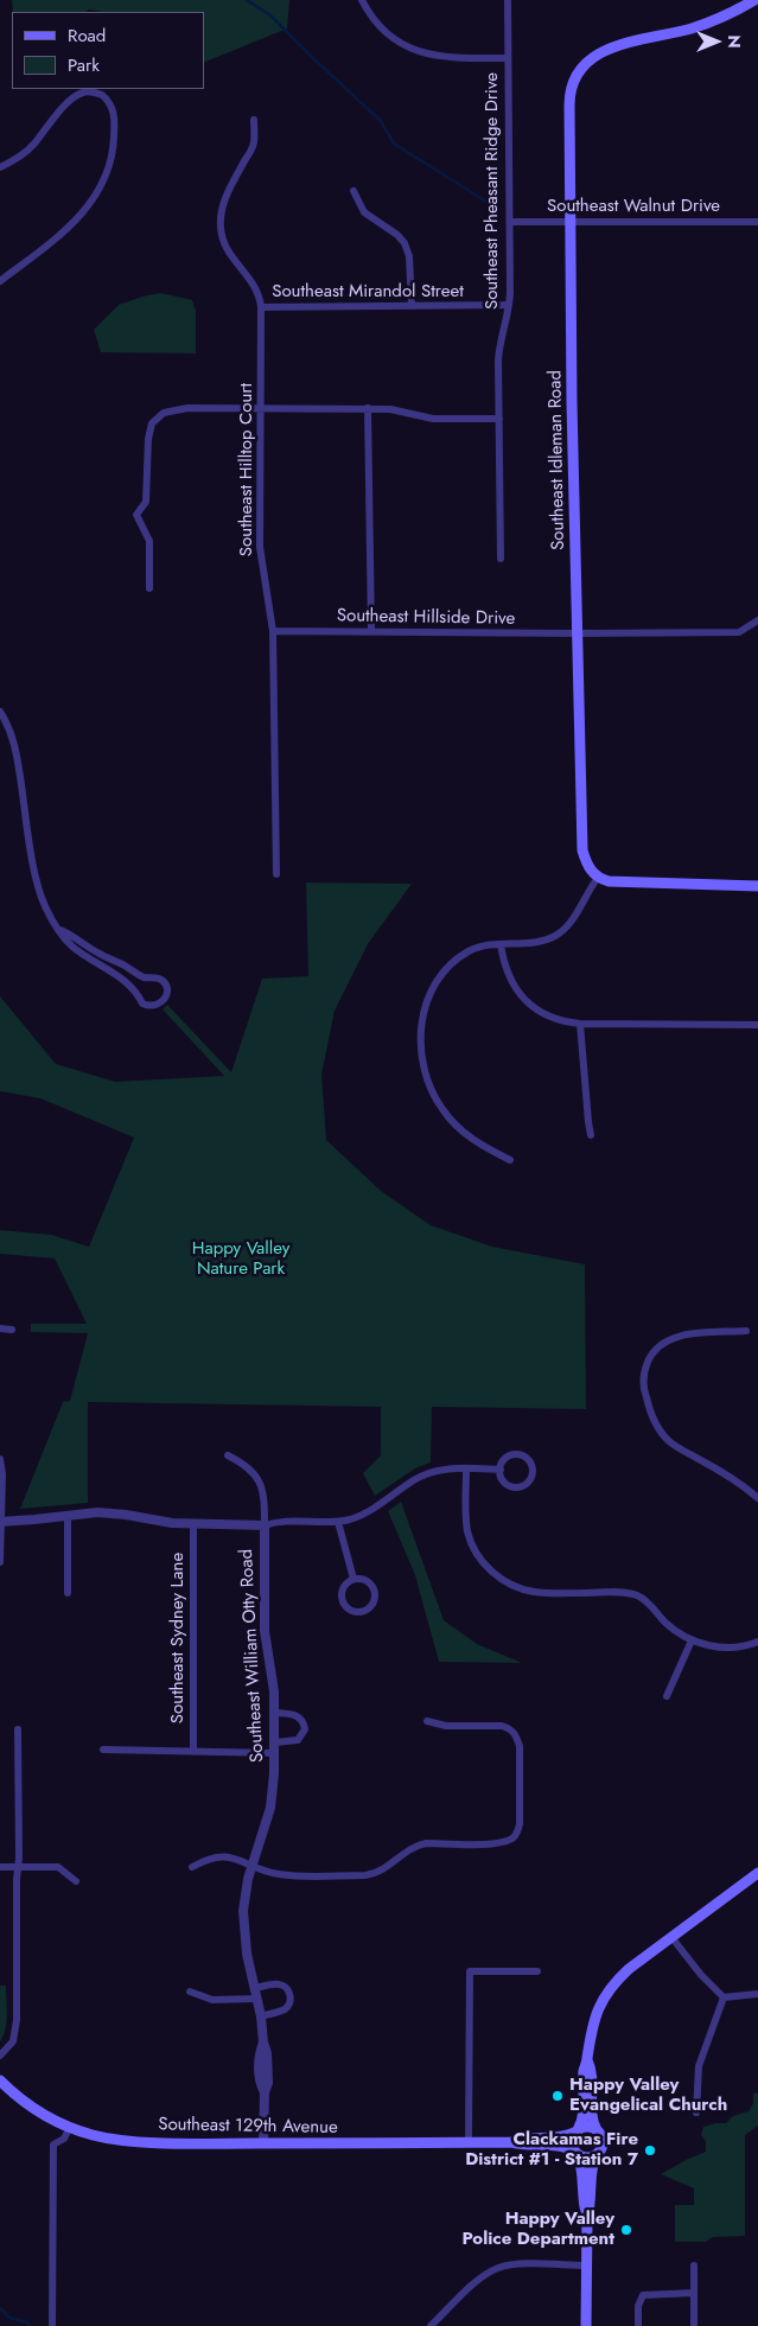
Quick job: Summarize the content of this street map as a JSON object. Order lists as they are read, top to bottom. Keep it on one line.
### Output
{"streets":{"main road":["Southeast Idleman Road","Southeast 129th Avenue"],"street":["Southeast Pheasant Ridge Drive","Southeast Walnut Drive","Southeast Mirandol Street","Southeast Hilltop Court","Southeast Hillside Drive","Southeast Sydney Lane","Southeast William Otty Road"]},"crossings":[["Southeast Pheasant Ridge Drive","Southeast Walnut Drive"],["Southeast Pheasant Ridge Drive","Southeast Mirandol Street"],["Southeast Walnut Drive","Southeast Idleman Road"],["Southeast Mirandol Street","Southeast Hilltop Court"],["Southeast Idleman Road","Southeast Hillside Drive"],["Southeast Hilltop Court","Southeast Hillside Drive"],["Southeast Sydney Lane","Southeast William Otty Road"],["Southeast William Otty Road","Southeast 129th Avenue"]],"parks":["Happy Valley Nature Park"],"places":["Happy Valley Evangelical Church","Clackamas Fire District #1 - Station 7","Happy Valley Police Department"],"legend":["Road","Park"],"north":"right"}
